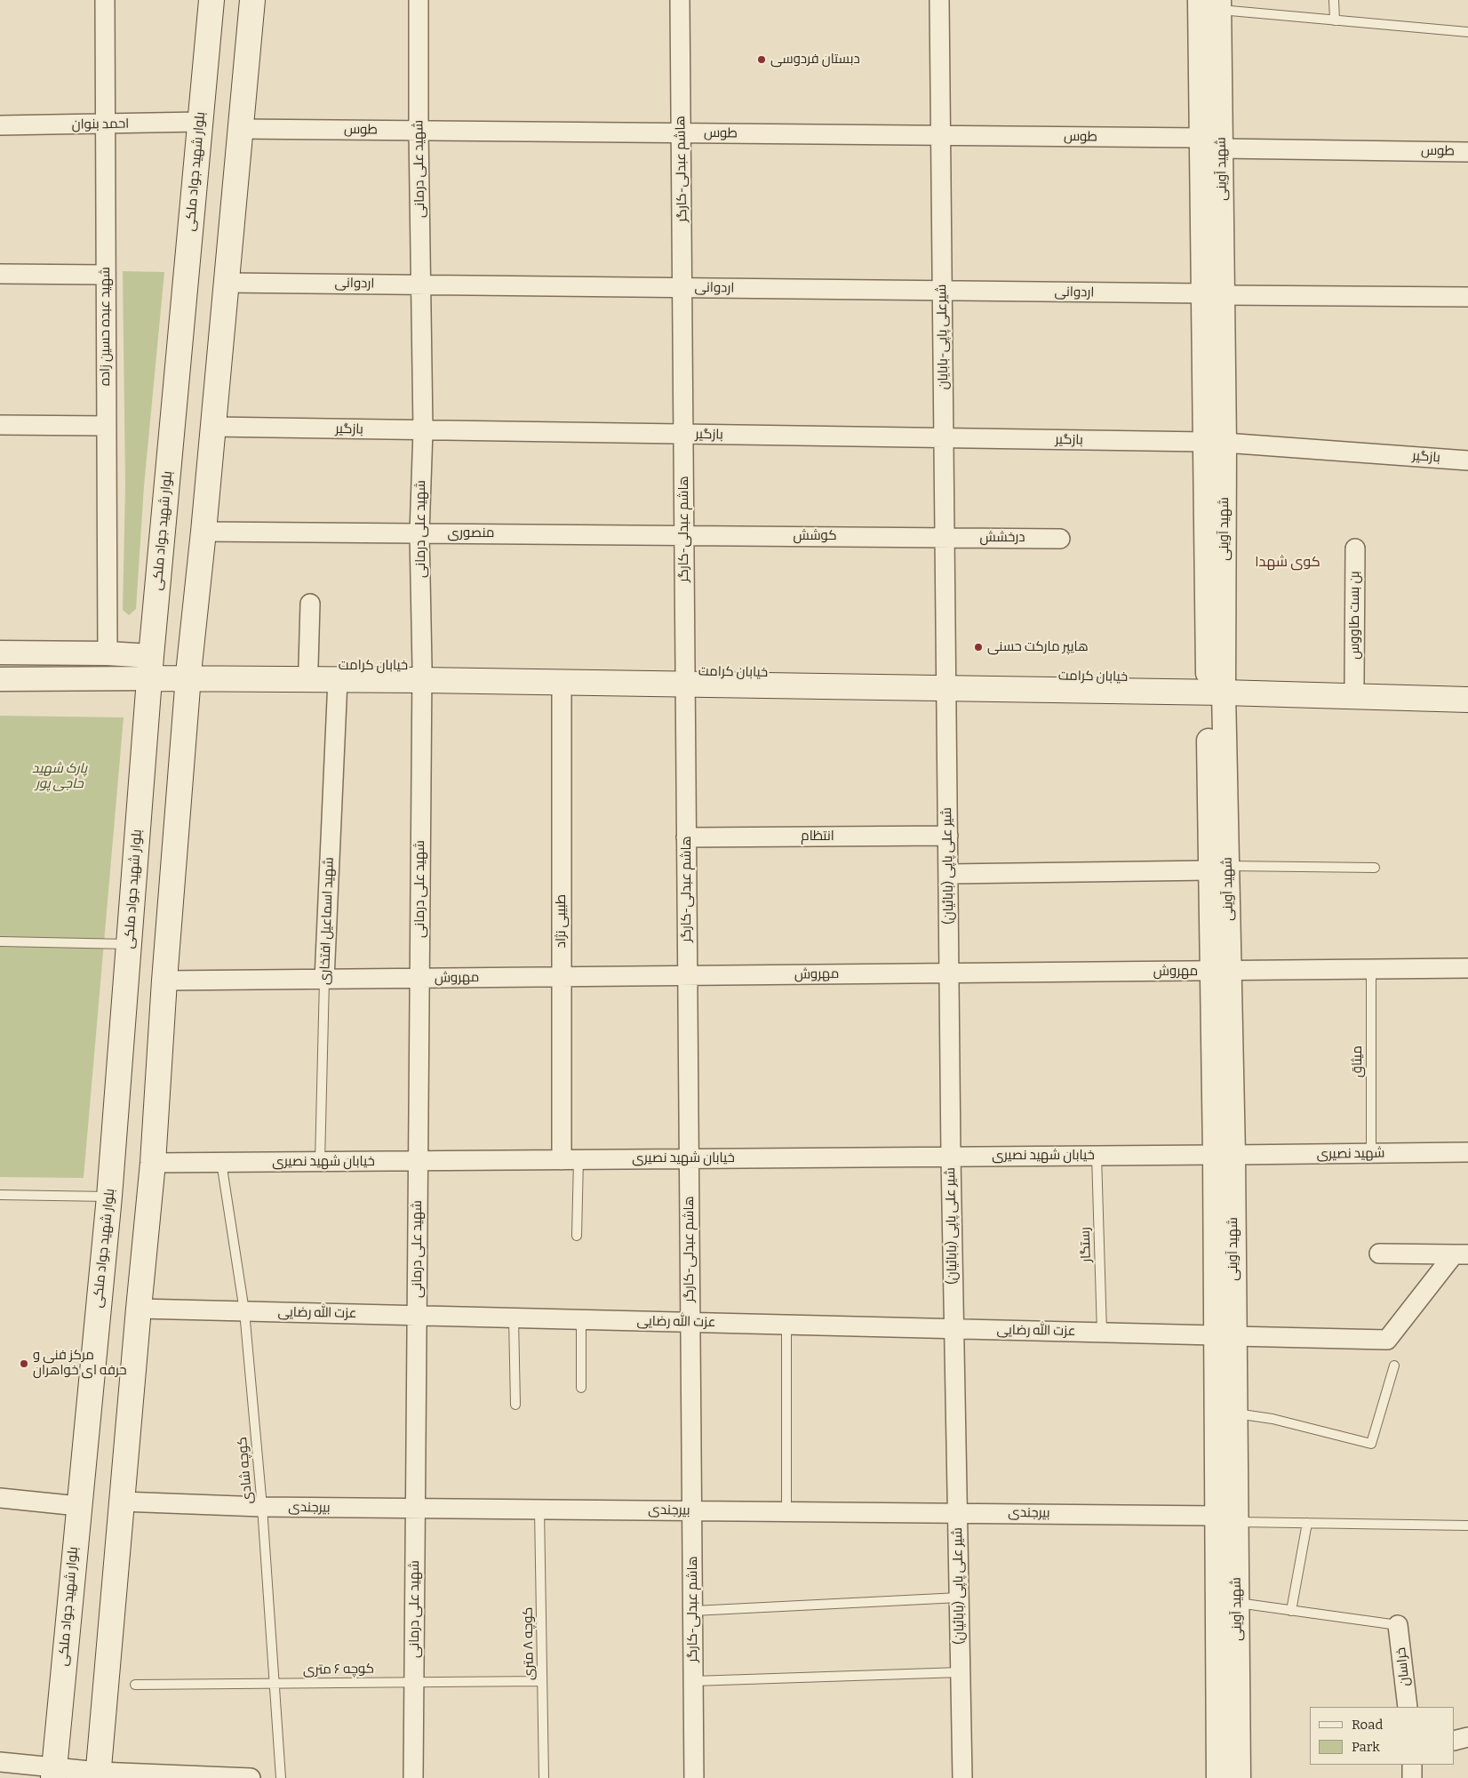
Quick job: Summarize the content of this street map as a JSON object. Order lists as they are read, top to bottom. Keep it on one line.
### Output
{"streets":{"main road":["بلوار شهید جواد ملکی","خیابان کرامت"],"street":["احمد بنوان","طوس","شهید علی درمانی","هاشم عبدلی-کارگر","شهید آوینی","اردوانی","شهید عبده حسین زاده","شیرعلی پاپی-بابایان","بازگیر","منصوری","کوشش","درخشش","بن بست طاووس","انتظام","شیر علی پاپی (بابائیان)","شهید اسماعیل افتخاری","طبیبی نژاد","مهروش","شهید نصیری","خیابان شهید نصیری","عزت الله رضایی","بیرجندی","خراسان"],"lane":["میثاق","رستگار","کوچه شادی","کوچه ۸ متری","کوچه ۶ متری"]},"crossings":[["احمد بنوان","بلوار شهید جواد ملکی"],["احمد بنوان","شهید عبده حسین زاده"],["طوس","شهید علی درمانی"],["طوس","هاشم عبدلی-کارگر"],["طوس","شهید آوینی"],["طوس","شیرعلی پاپی-بابایان"],["شهید علی درمانی","اردوانی"],["شهید علی درمانی","بازگیر"],["شهید علی درمانی","منصوری"],["شهید علی درمانی","خیابان کرامت"],["شهید علی درمانی","مهروش"],["شهید علی درمانی","خیابان شهید نصیری"],["شهید علی درمانی","عزت الله رضایی"],["شهید علی درمانی","بیرجندی"],["شهید علی درمانی","کوچه ۶ متری"],["هاشم عبدلی-کارگر","اردوانی"],["هاشم عبدلی-کارگر","بازگیر"],["هاشم عبدلی-کارگر","منصوری"],["هاشم عبدلی-کارگر","کوشش"],["هاشم عبدلی-کارگر","خیابان کرامت"],["هاشم عبدلی-کارگر","انتظام"],["هاشم عبدلی-کارگر","مهروش"],["هاشم عبدلی-کارگر","خیابان شهید نصیری"],["هاشم عبدلی-کارگر","عزت الله رضایی"],["هاشم عبدلی-کارگر","بیرجندی"],["شهید آوینی","اردوانی"],["شهید آوینی","بازگیر"],["شهید آوینی","خیابان کرامت"],["شهید آوینی","مهروش"],["شهید آوینی","شهید نصیری"],["شهید آوینی","خیابان شهید نصیری"],["شهید آوینی","عزت الله رضایی"],["شهید آوینی","بیرجندی"],["بلوار شهید جواد ملکی","خیابان کرامت"],["اردوانی","شیرعلی پاپی-بابایان"],["شهید عبده حسین زاده","خیابان کرامت"],["شیرعلی پاپی-بابایان","بازگیر"],["شیرعلی پاپی-بابایان","کوشش"],["شیرعلی پاپی-بابایان","درخشش"],["شیرعلی پاپی-بابایان","خیابان کرامت"],["شیرعلی پاپی-بابایان","شیر علی پاپی (بابائیان)"],["منصوری","کوشش"],["کوشش","درخشش"],["بن بست طاووس","خیابان کرامت"],["خیابان کرامت","شیر علی پاپی (بابائیان)"],["خیابان کرامت","شهید اسماعیل افتخاری"],["خیابان کرامت","طبیبی نژاد"],["انتظام","شیر علی پاپی (بابائیان)"],["شیر علی پاپی (بابائیان)","مهروش"],["شیر علی پاپی (بابائیان)","خیابان شهید نصیری"],["شیر علی پاپی (بابائیان)","عزت الله رضایی"],["شیر علی پاپی (بابائیان)","بیرجندی"],["شهید اسماعیل افتخاری","مهروش"],["شهید اسماعیل افتخاری","خیابان شهید نصیری"],["طبیبی نژاد","مهروش"],["طبیبی نژاد","خیابان شهید نصیری"],["مهروش","میثاق"],["میثاق","شهید نصیری"],["شهید نصیری","خیابان شهید نصیری"],["خیابان شهید نصیری","رستگار"],["خیابان شهید نصیری","کوچه شادی"],["رستگار","عزت الله رضایی"],["عزت الله رضایی","کوچه شادی"],["کوچه شادی","بیرجندی"],["کوچه شادی","کوچه ۶ متری"],["بیرجندی","کوچه ۸ متری"],["کوچه ۸ متری","کوچه ۶ متری"]],"districts":["کوی شهدا"],"parks":["پارک شهید حاجی پور"],"places":["دبستان فردوسی","هایپر مارکت حسنی","مرکز فنی و حرفه ای خواهران"],"legend":["Road","Park"]}
